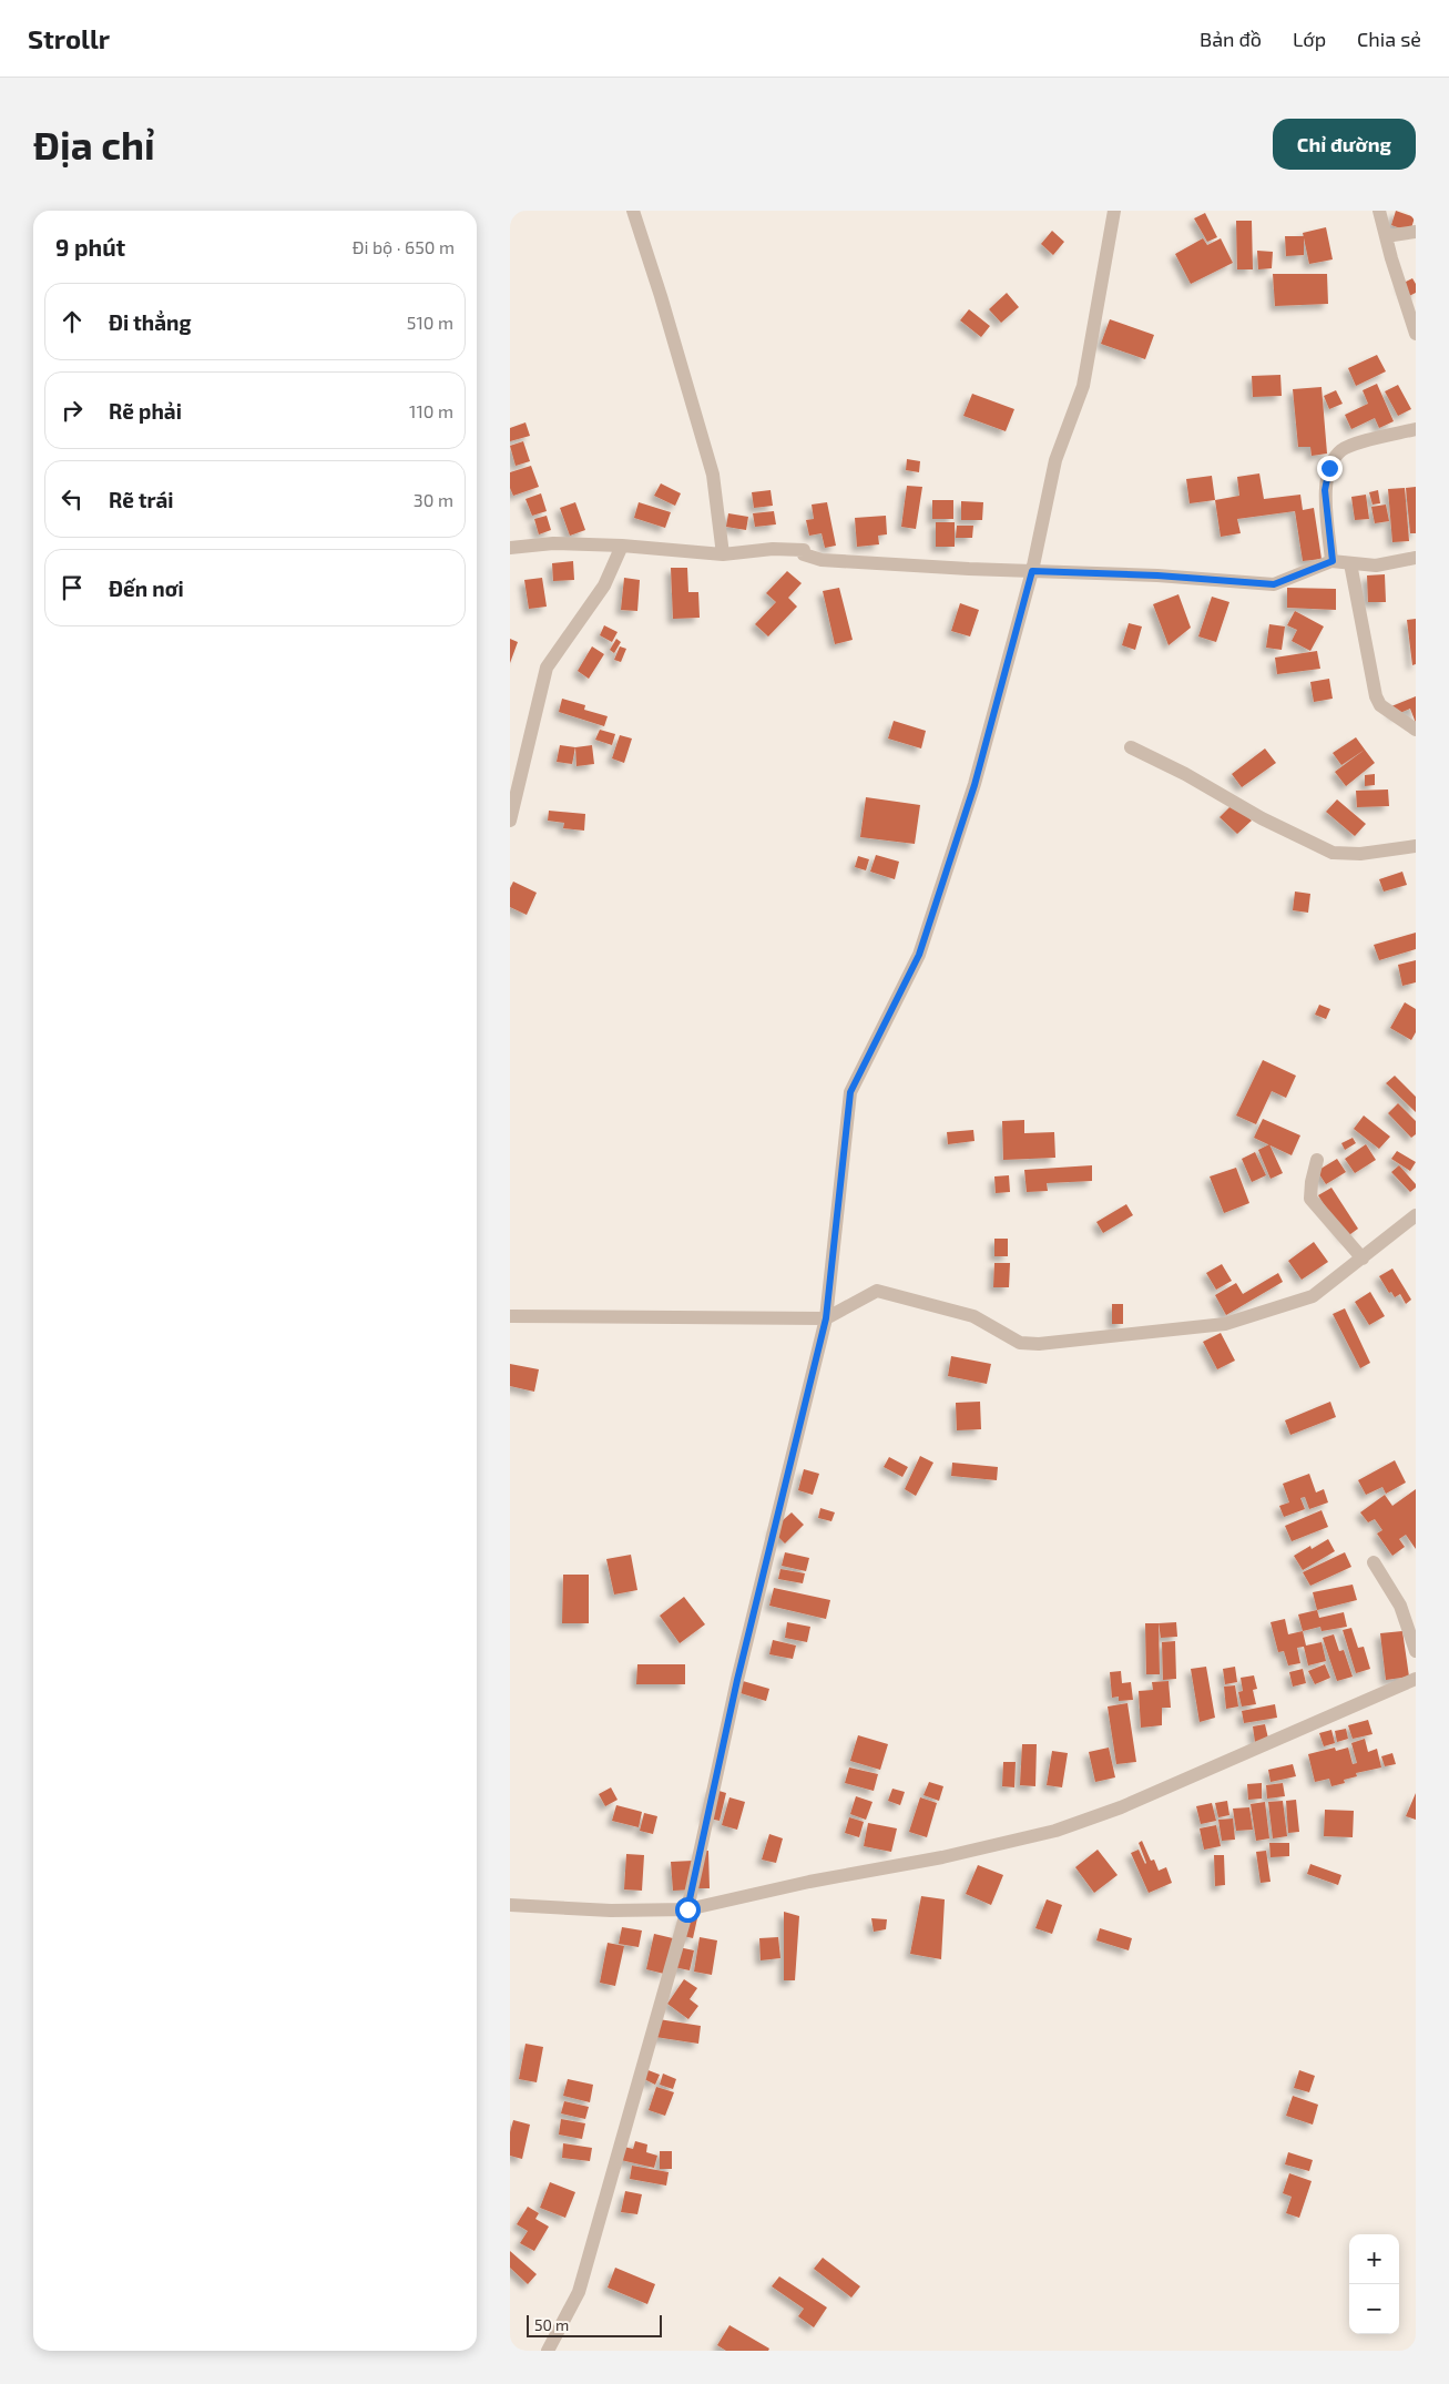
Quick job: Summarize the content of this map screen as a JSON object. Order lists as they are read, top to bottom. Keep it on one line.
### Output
{"scale_bar":"50 m","page":{"header":"Strollr","nav":["Bản đồ","Lớp","Chia sẻ"],"buttons":"Chỉ đường","title":"Địa chỉ","heading":["9 phút","Đi bộ · 650 m"],"list":[["Đi thẳng","510 m"],["Rẽ phải","110 m"],["Rẽ trái","30 m"],"Đến nơi"],"map_buttons":["+","−"],"scale":"50 m"}}
